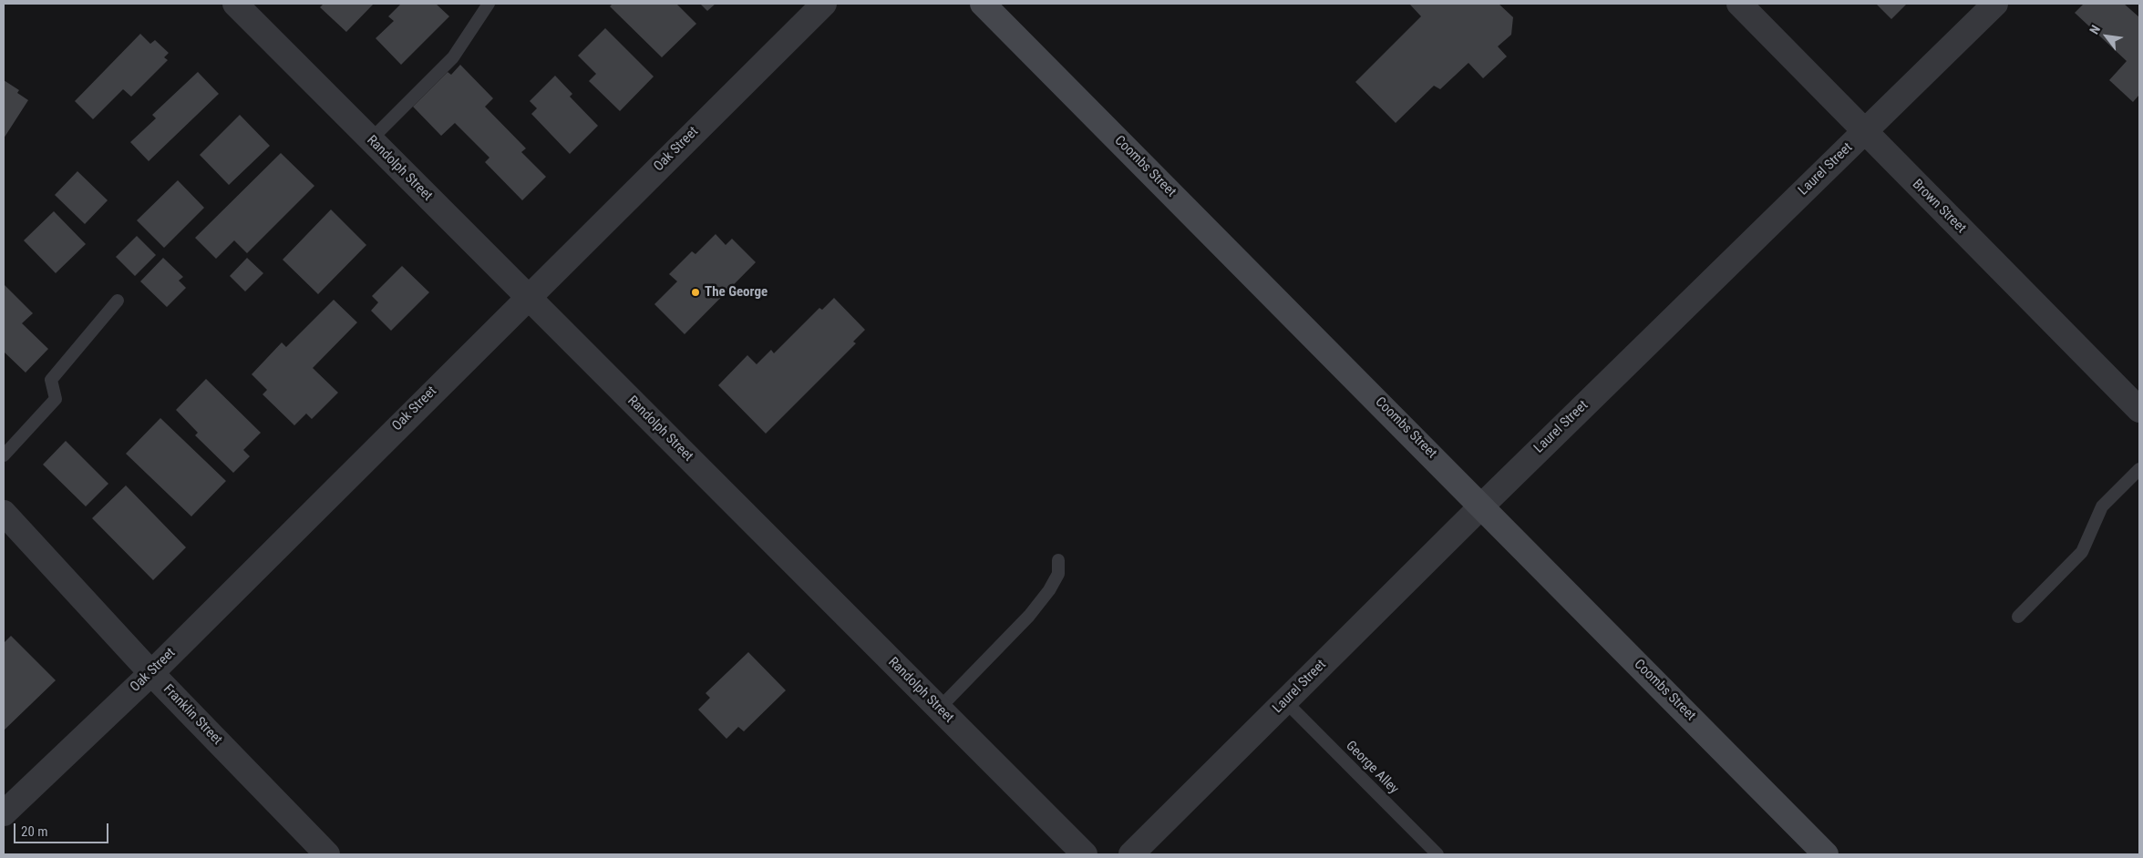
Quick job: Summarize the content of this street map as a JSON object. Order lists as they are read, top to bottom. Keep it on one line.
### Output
{"streets":{"street":["Oak Street","Coombs Street","Randolph Street","Laurel Street","Brown Street","Franklin Street"],"lane":["George Alley"]},"crossings":[["Oak Street","Randolph Street"],["Oak Street","Franklin Street"],["Coombs Street","Laurel Street"],["Laurel Street","Brown Street"],["Laurel Street","George Alley"]],"places":["The George"],"scale_bar":"20 m","north":"top left"}
